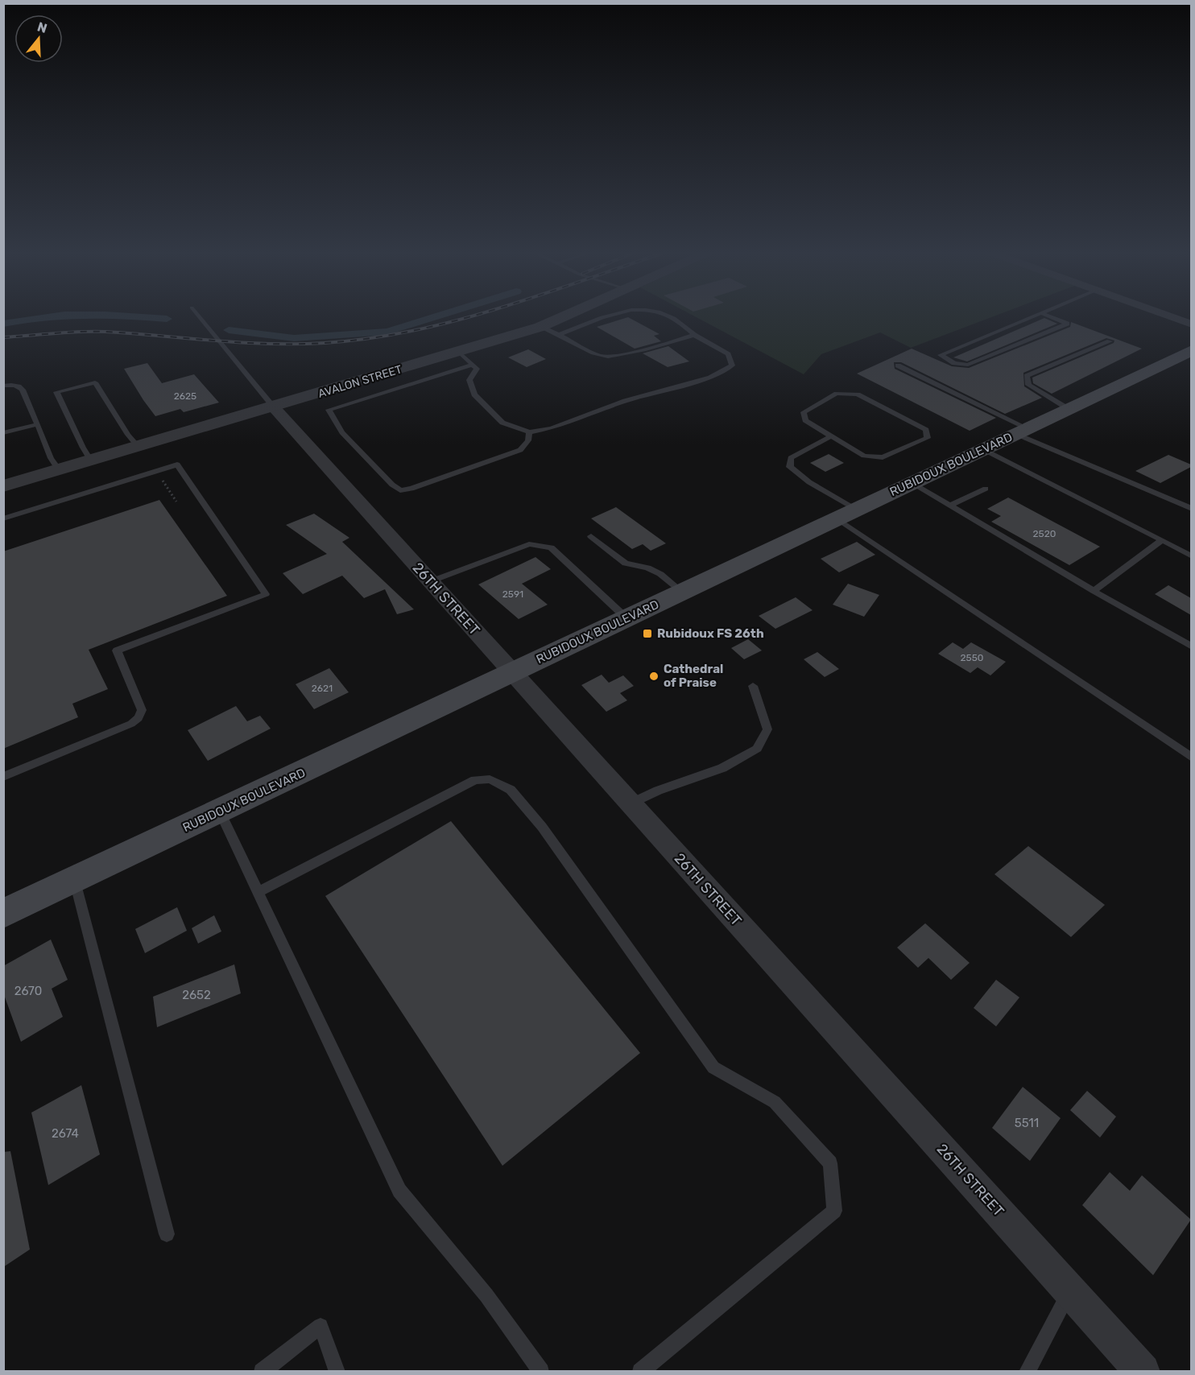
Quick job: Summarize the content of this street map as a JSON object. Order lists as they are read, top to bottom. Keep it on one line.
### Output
{"streets":{"main road":["RUBIDOUX BOULEVARD"],"street":["AVALON STREET","26TH STREET"]},"crossings":[["AVALON STREET","26TH STREET"],["RUBIDOUX BOULEVARD","26TH STREET"]],"places":{"transit":["Rubidoux FS 26th"],"other":["Cathedral of Praise"]},"house_numbers":["2625","2520","2591","2550","2621","2670","2652","5511","2674"],"north":"top"}
